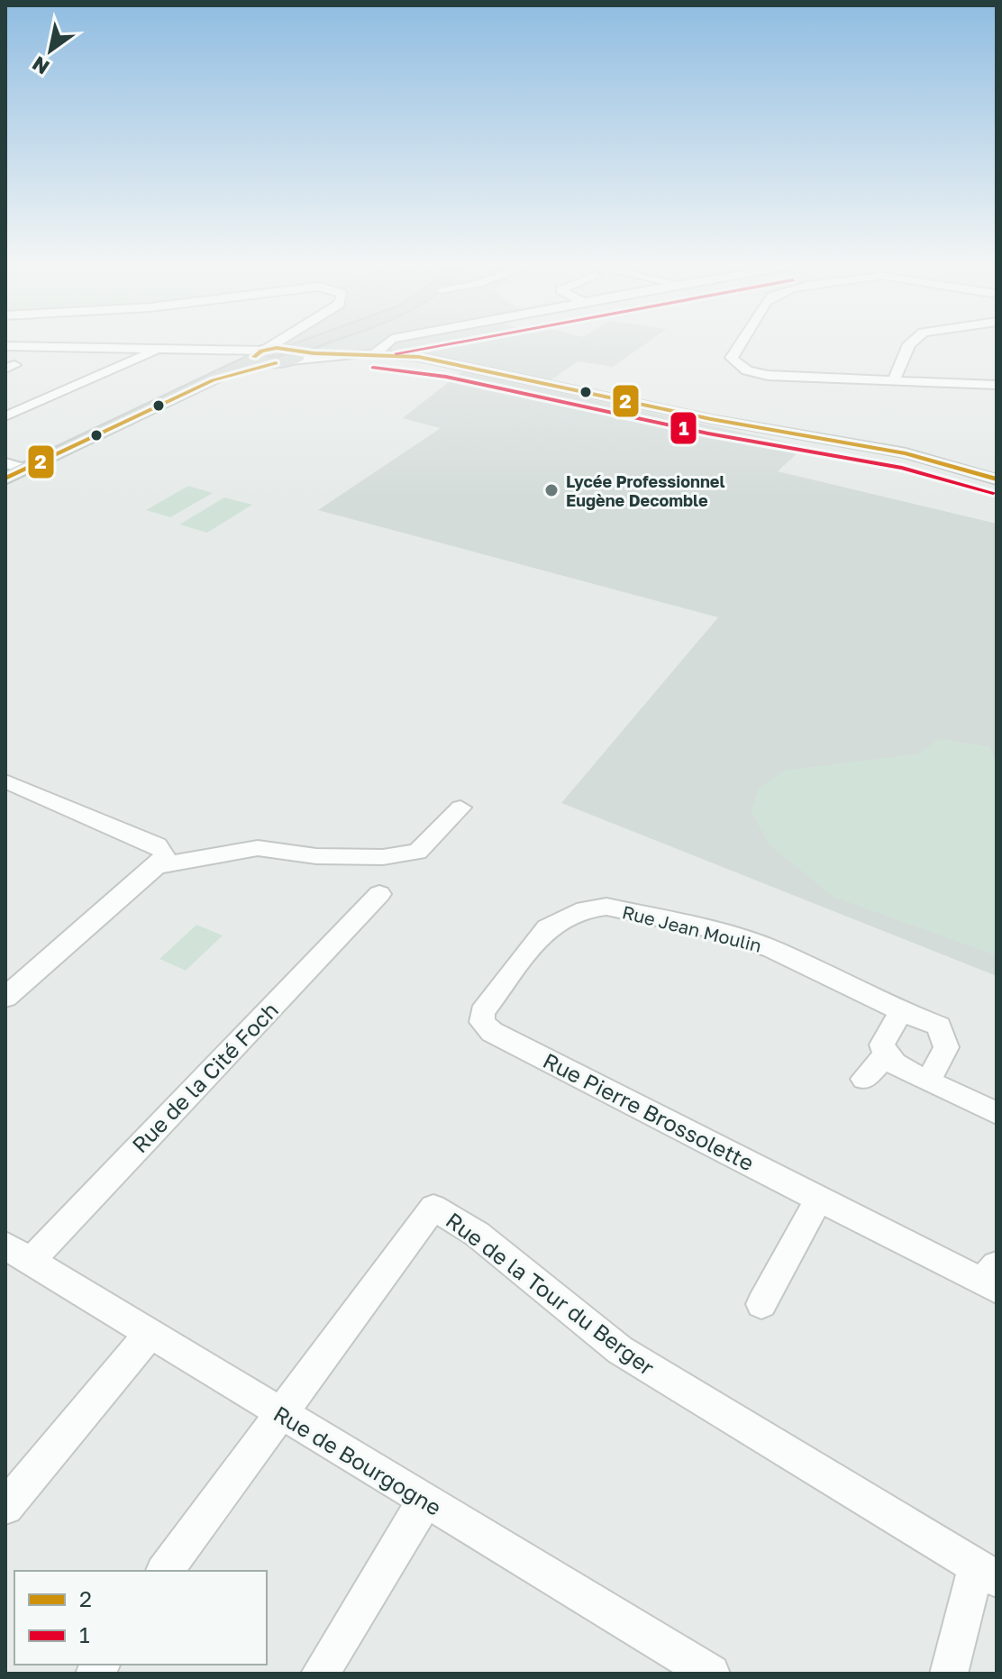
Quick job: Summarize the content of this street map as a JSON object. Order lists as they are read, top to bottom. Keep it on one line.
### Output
{"streets":{"street":["Rue Jean Moulin","Rue de la Cité Foch","Rue Pierre Brossolette","Rue de la Tour du Berger","Rue de Bourgogne"]},"crossings":[["Rue Jean Moulin","Rue Pierre Brossolette"],["Rue de la Cité Foch","Rue de Bourgogne"],["Rue de la Tour du Berger","Rue de Bourgogne"]],"places":["Lycée Professionnel Eugène Decomble"],"lines":["transit line 1","transit line 2"],"legend":["2","1"],"north":"bottom left"}
